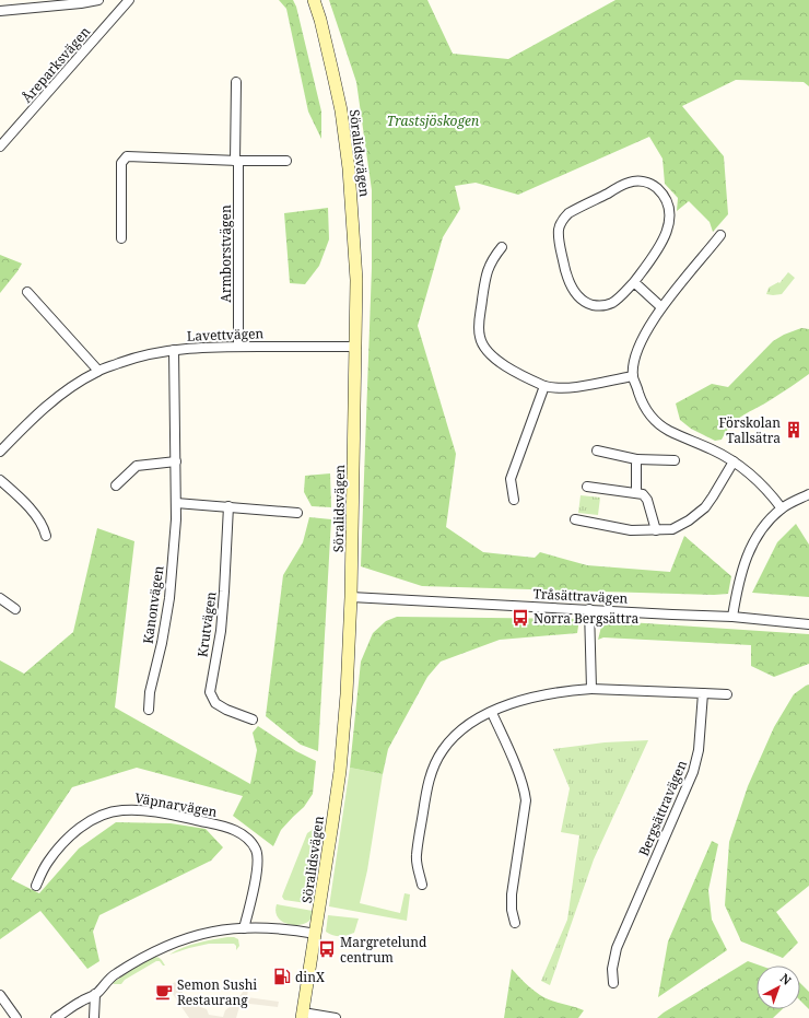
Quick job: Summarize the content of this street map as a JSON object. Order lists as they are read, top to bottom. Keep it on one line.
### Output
{"streets":{"street":["Åreparksvägen","Söralidsvägen","Armborstvägen","Lavettvägen","Tråsättravägen","Kanonvägen","Krutvägen","Väpnarvägen","Bergsättravägen"]},"crossings":[["Söralidsvägen","Lavettvägen"],["Söralidsvägen","Tråsättravägen"],["Armborstvägen","Lavettvägen"],["Lavettvägen","Kanonvägen"]],"parks":["Trastsjöskogen"],"places":{"building":["Förskolan Tallsätra"],"bus stop":["Norra Bergsättra","Margretelund centrum"],"fuel station":["dinX"],"cafe":["Semon Sushi Restaurang"]},"north":"top right"}
